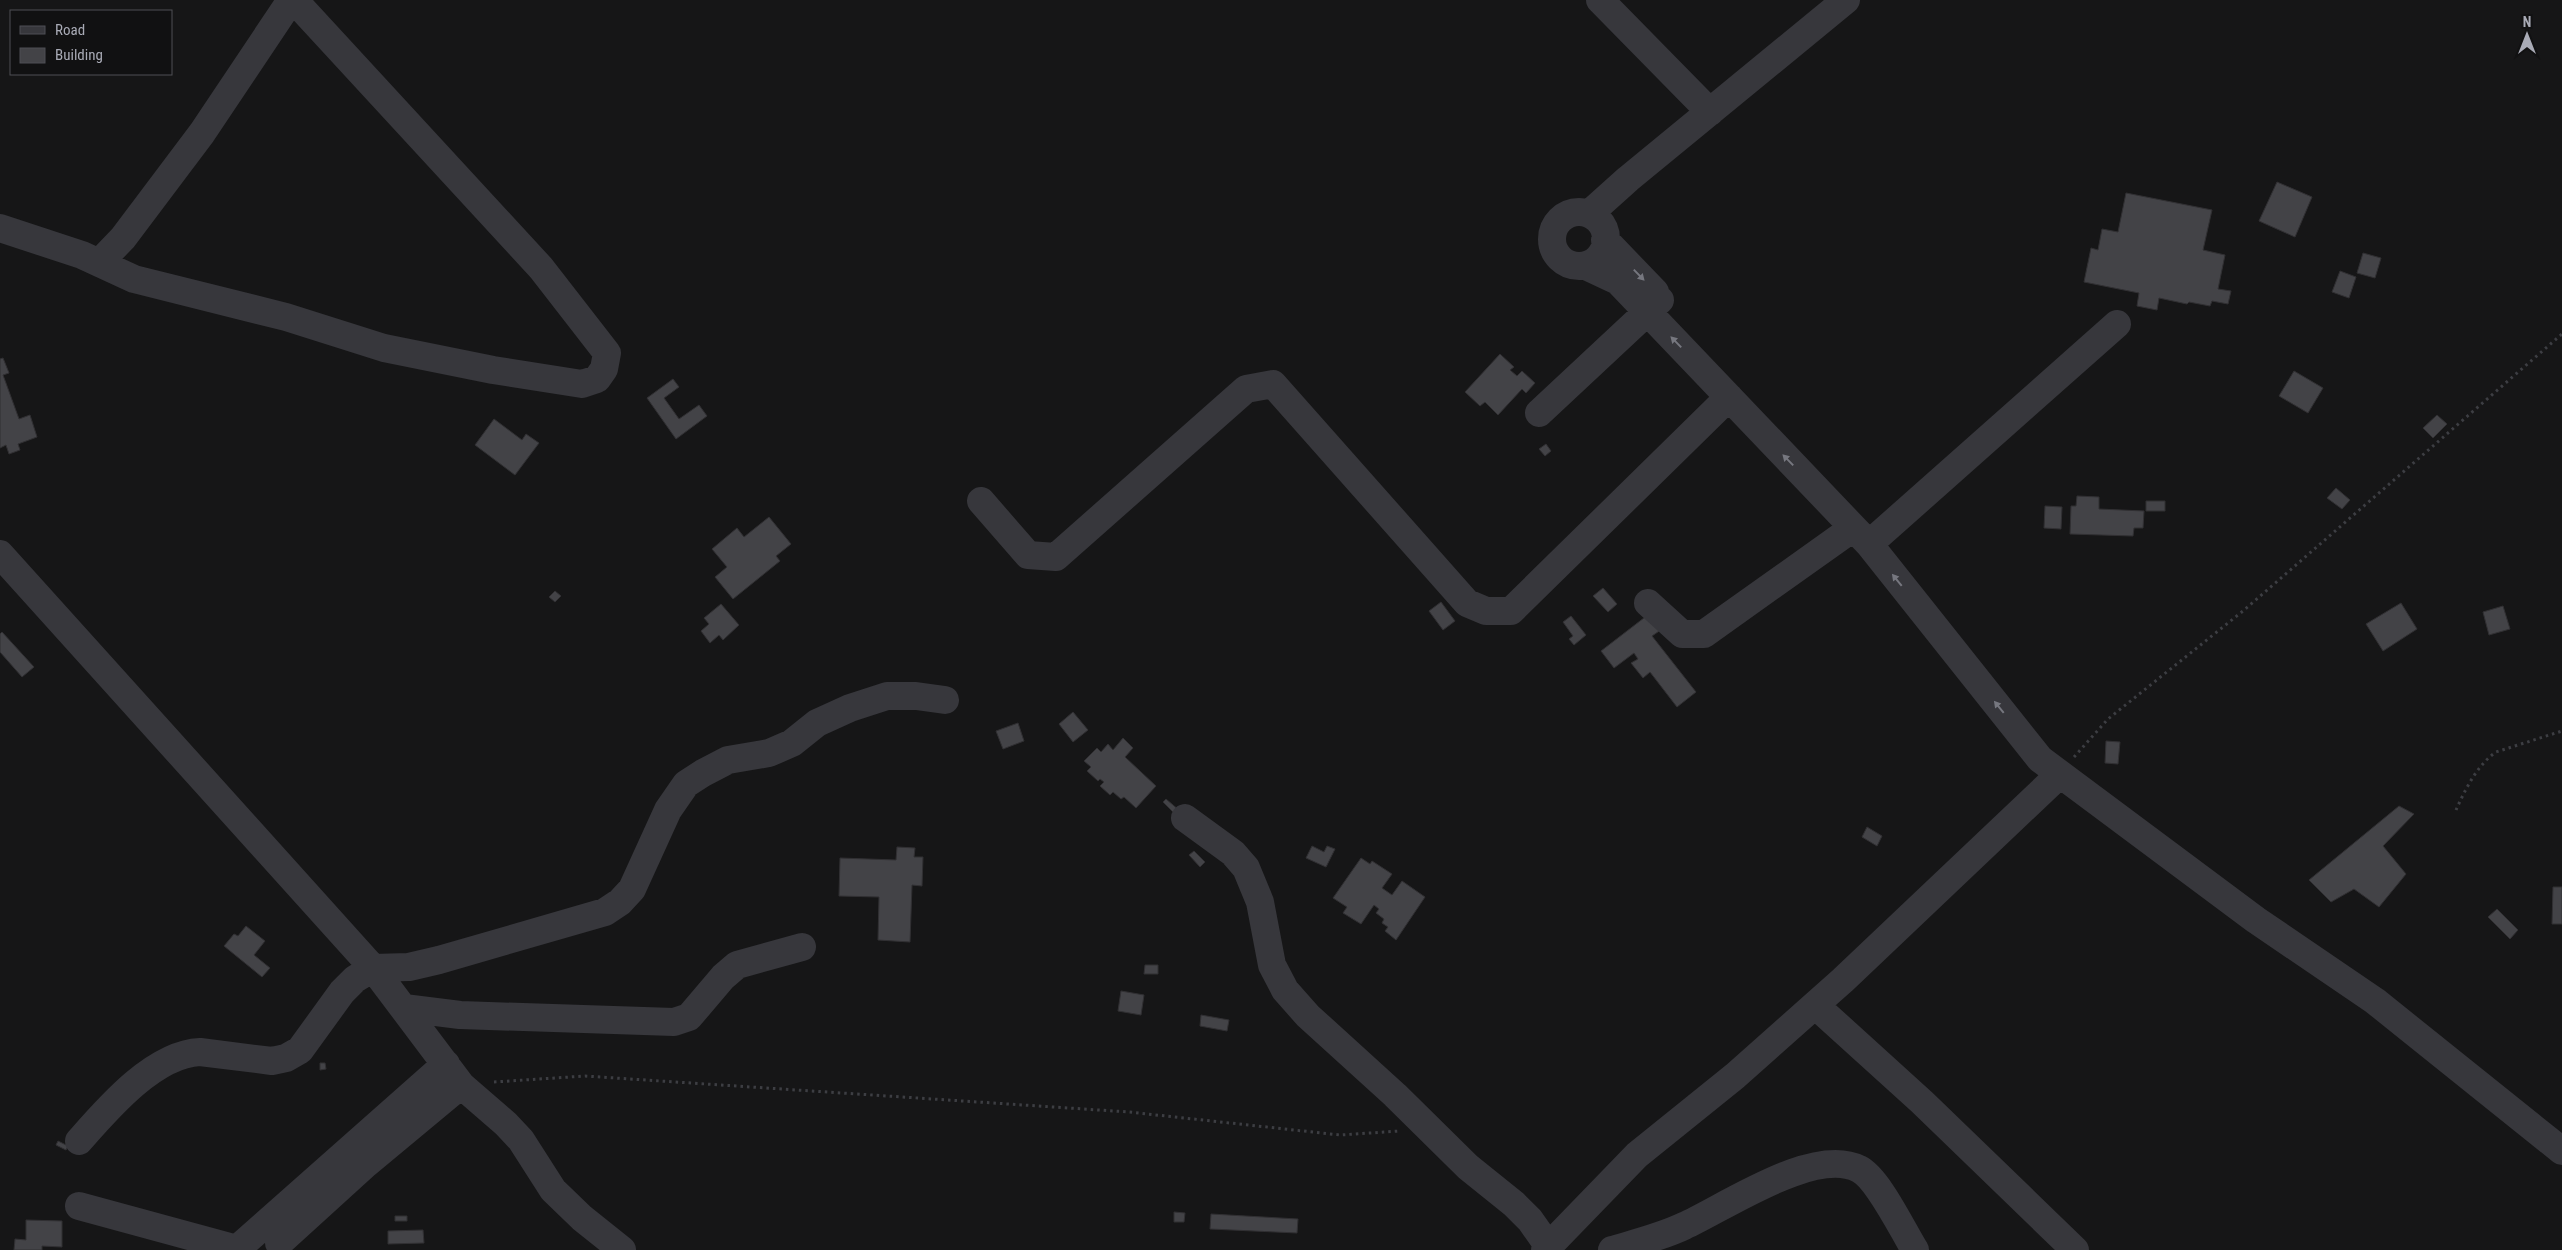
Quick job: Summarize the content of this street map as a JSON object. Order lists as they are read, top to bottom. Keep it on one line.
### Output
{"legend":["Road","Building"],"north":"top"}
